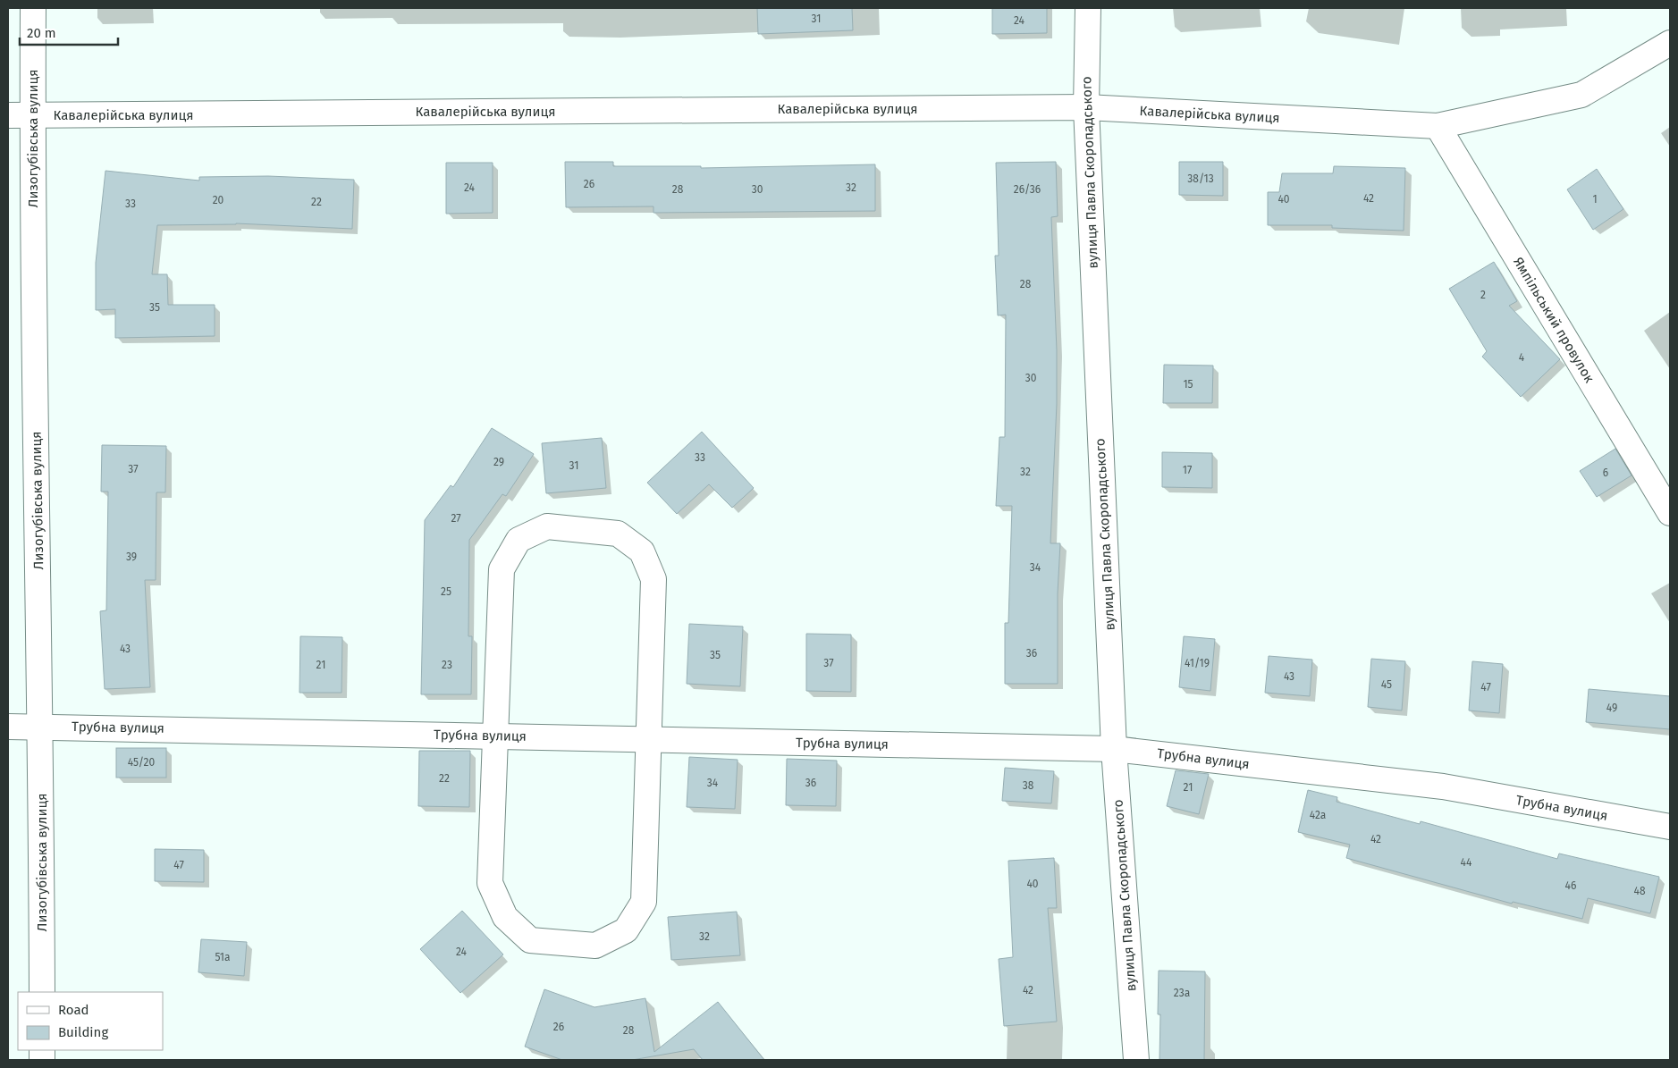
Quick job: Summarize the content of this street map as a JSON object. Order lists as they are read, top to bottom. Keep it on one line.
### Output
{"streets":{"street":["Кавалерійська вулиця","Лизогубівська вулиця","вулиця Павла Скоропадського","Ямпільський провулок","Трубна вулиця"]},"crossings":[["Кавалерійська вулиця","Лизогубівська вулиця"],["Кавалерійська вулиця","вулиця Павла Скоропадського"],["Кавалерійська вулиця","Ямпільський провулок"],["Лизогубівська вулиця","Трубна вулиця"],["вулиця Павла Скоропадського","Трубна вулиця"]],"house_numbers":["31","24","38/13","26","24","32","28","30","26/36","42","40","1","20","22","33","28","2","35","4","30","15","33","29","31","37","17","32","6","27","39","34","25","43","36","35","37","41/19","21","23","43","45","47","49","45/20","22","34","36","38","21","42а","42","44","47","40","46","48","32","24","51а","42","23а","26","28"],"legend":["Road","Building"],"scale_bar":"20 m"}
